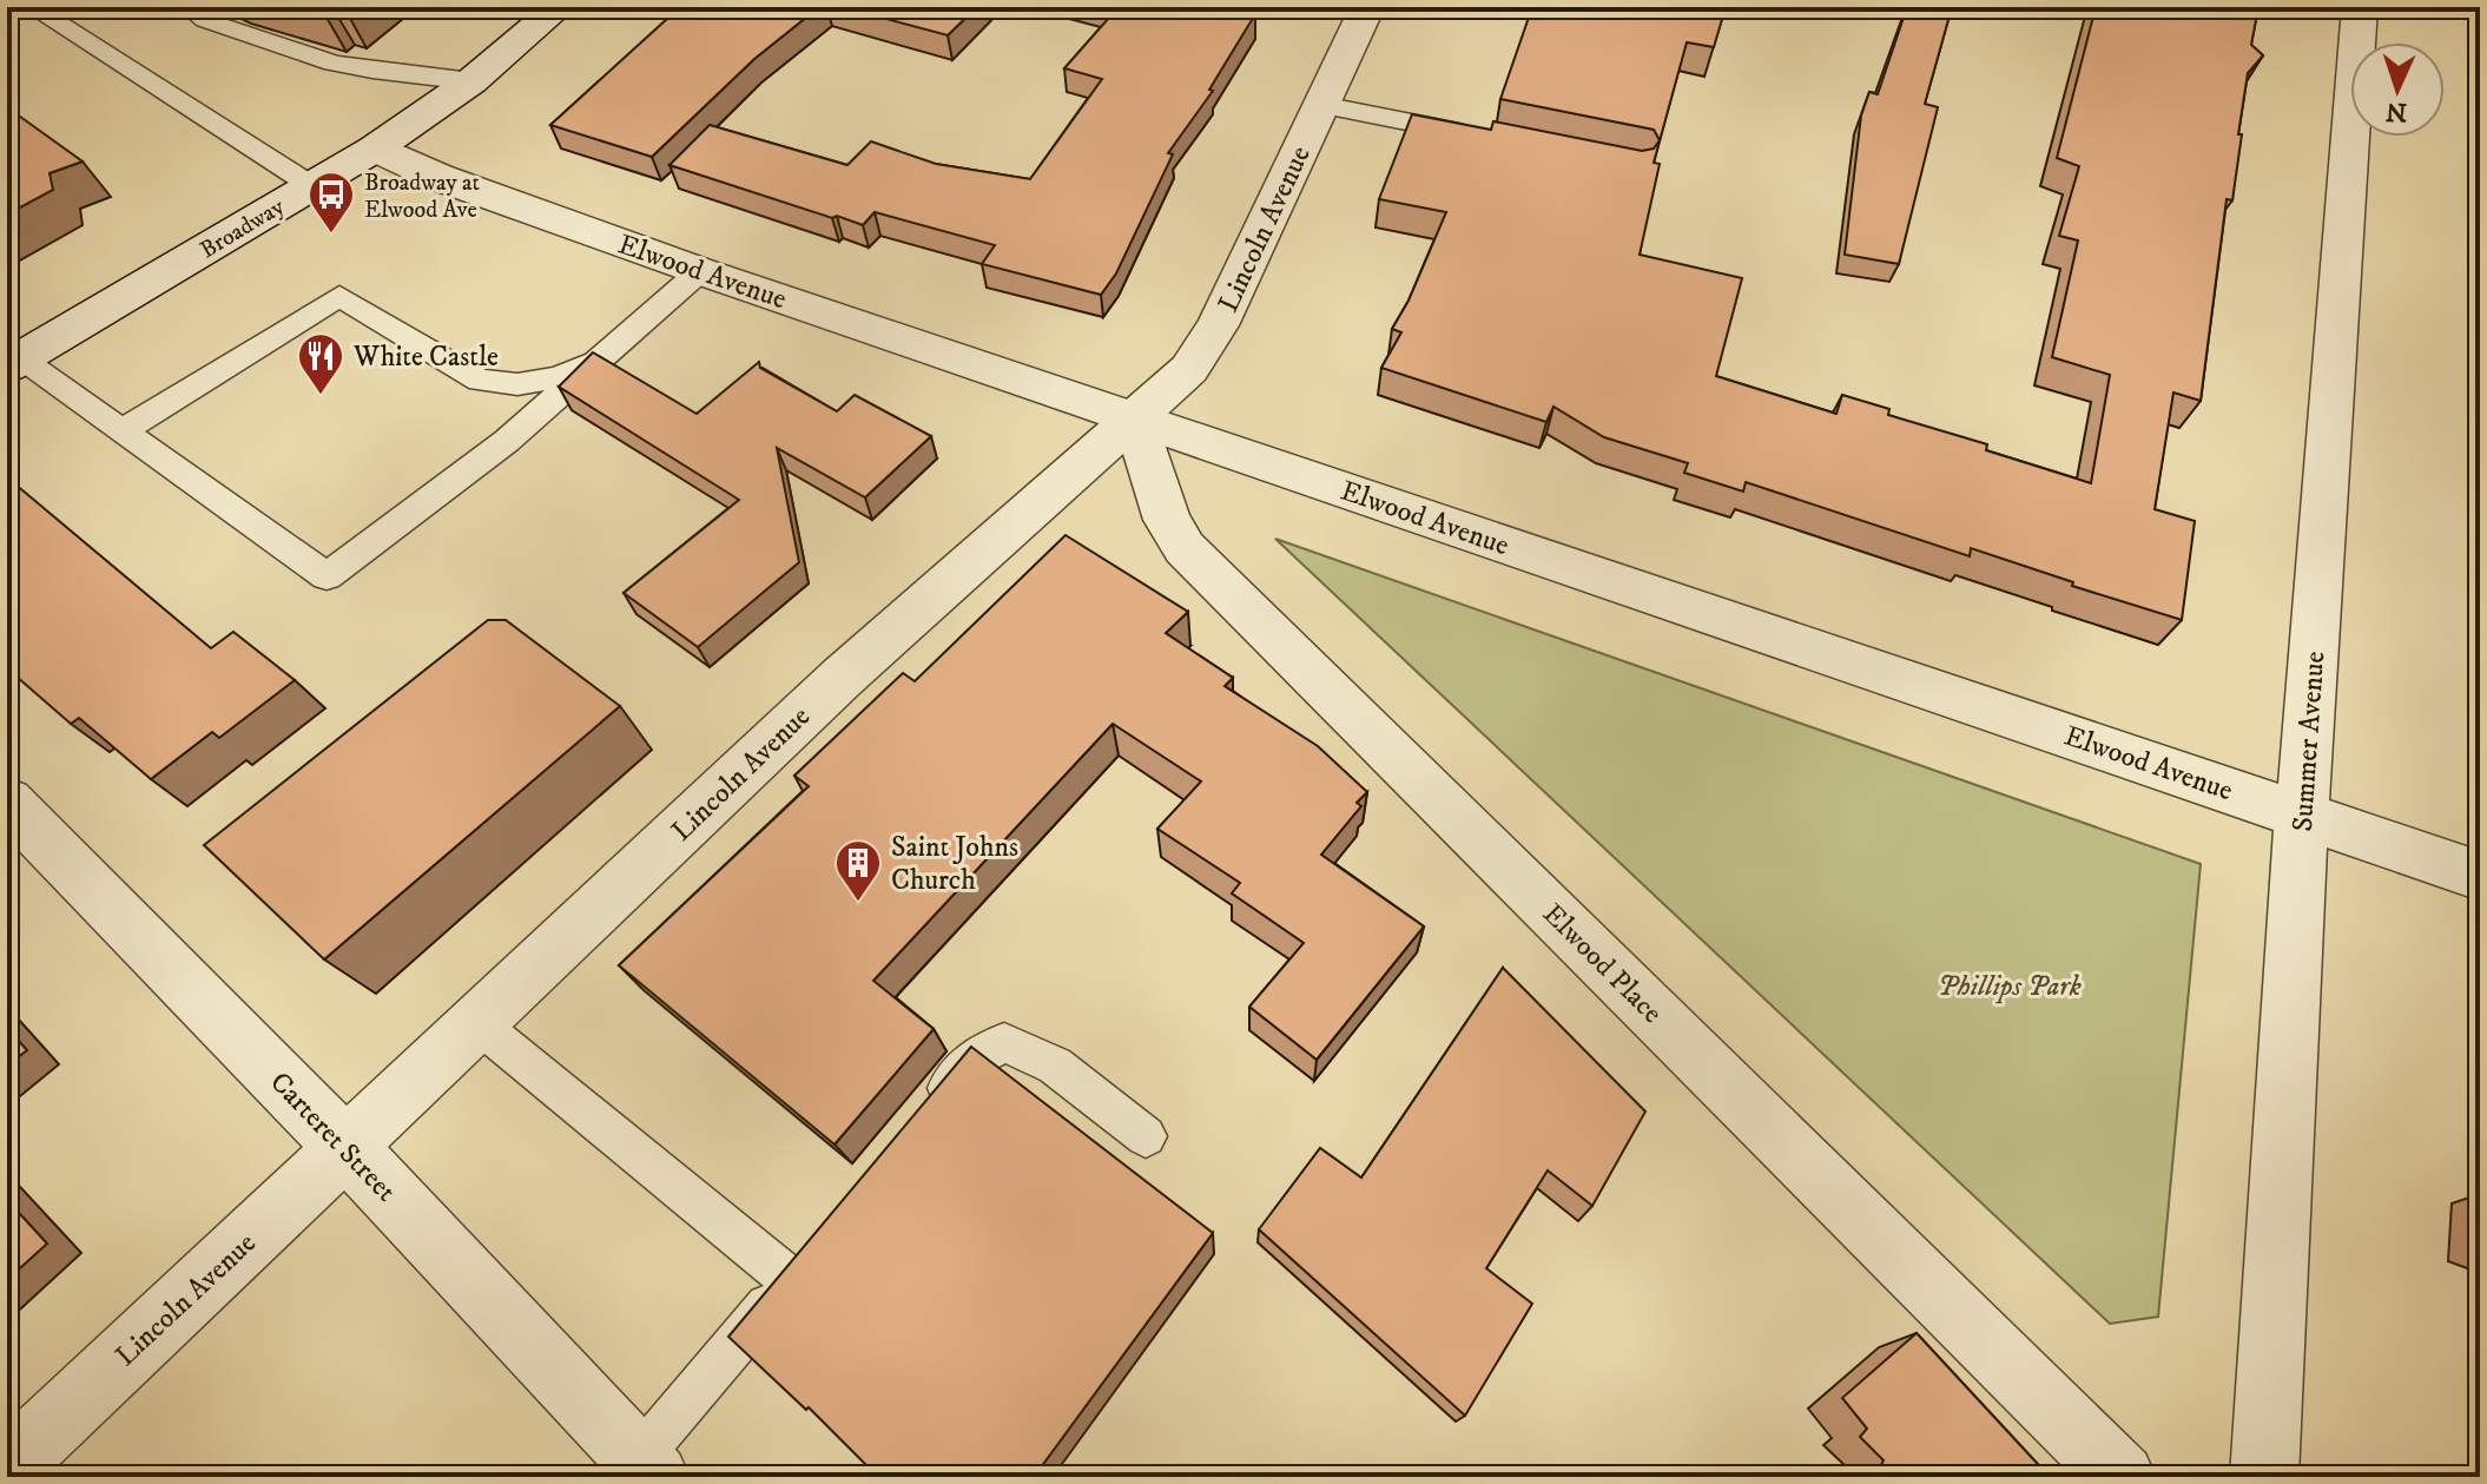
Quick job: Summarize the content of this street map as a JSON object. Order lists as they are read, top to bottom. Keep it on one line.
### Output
{"streets":{"street":["Broadway","Lincoln Avenue","Elwood Avenue","Summer Avenue","Elwood Place","Carteret Street"]},"crossings":[["Broadway","Elwood Avenue"],["Lincoln Avenue","Elwood Avenue"],["Lincoln Avenue","Elwood Place"],["Lincoln Avenue","Carteret Street"],["Elwood Avenue","Summer Avenue"],["Elwood Avenue","Elwood Place"]],"parks":["Phillips Park"],"places":{"bus stop":["Broadway at Elwood Ave"],"restaurant":["White Castle"],"building":["Saint Johns Church"]},"north":"bottom"}
